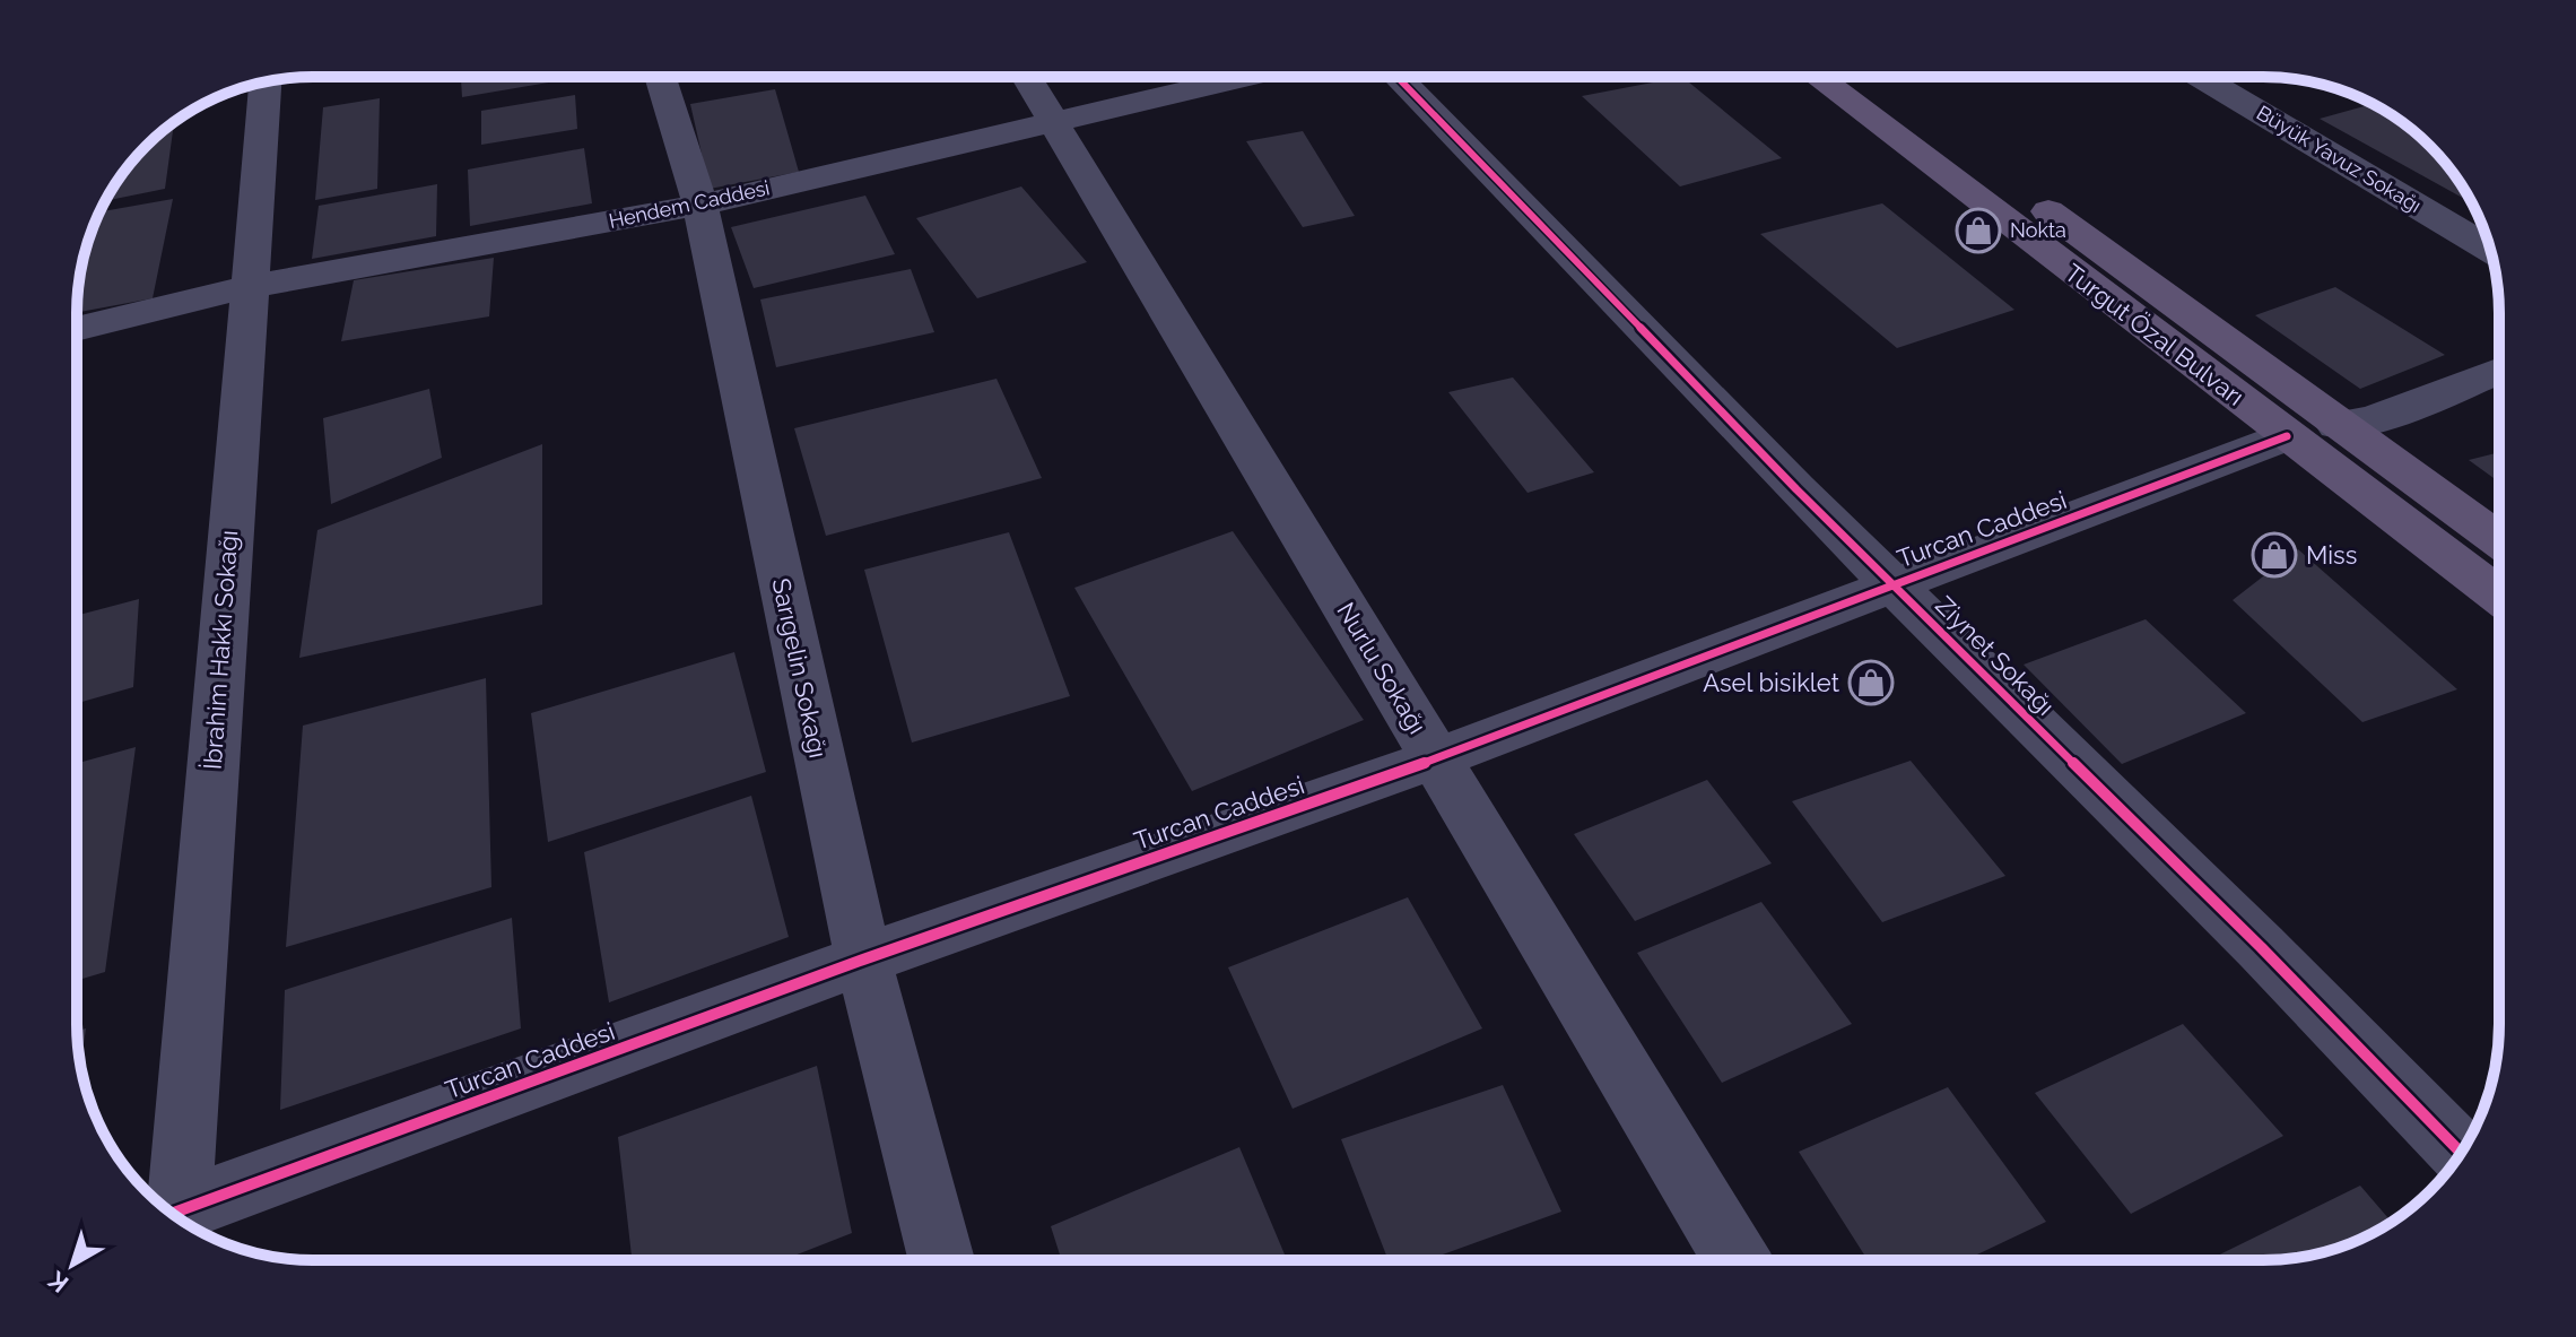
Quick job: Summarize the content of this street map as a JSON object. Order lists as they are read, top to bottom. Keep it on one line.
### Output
{"streets":{"main road":["Turgut Özal Bulvarı"],"street":["Büyük Yavuz Sokağı","Hendem Caddesi","Turcan Caddesi","İbrahim Hakkı Sokağı","Ziynet Sokağı","Sarıgelin Sokağı","Nurlu Sokağı"]},"crossings":[["Hendem Caddesi","İbrahim Hakkı Sokağı"],["Hendem Caddesi","Sarıgelin Sokağı"],["Hendem Caddesi","Nurlu Sokağı"],["Turgut Özal Bulvarı","Turcan Caddesi"],["Turcan Caddesi","Ziynet Sokağı"],["Turcan Caddesi","Sarıgelin Sokağı"],["Turcan Caddesi","Nurlu Sokağı"]],"places":{"shop":["Nokta","Miss","Asel bisiklet"]},"north":"bottom left"}
